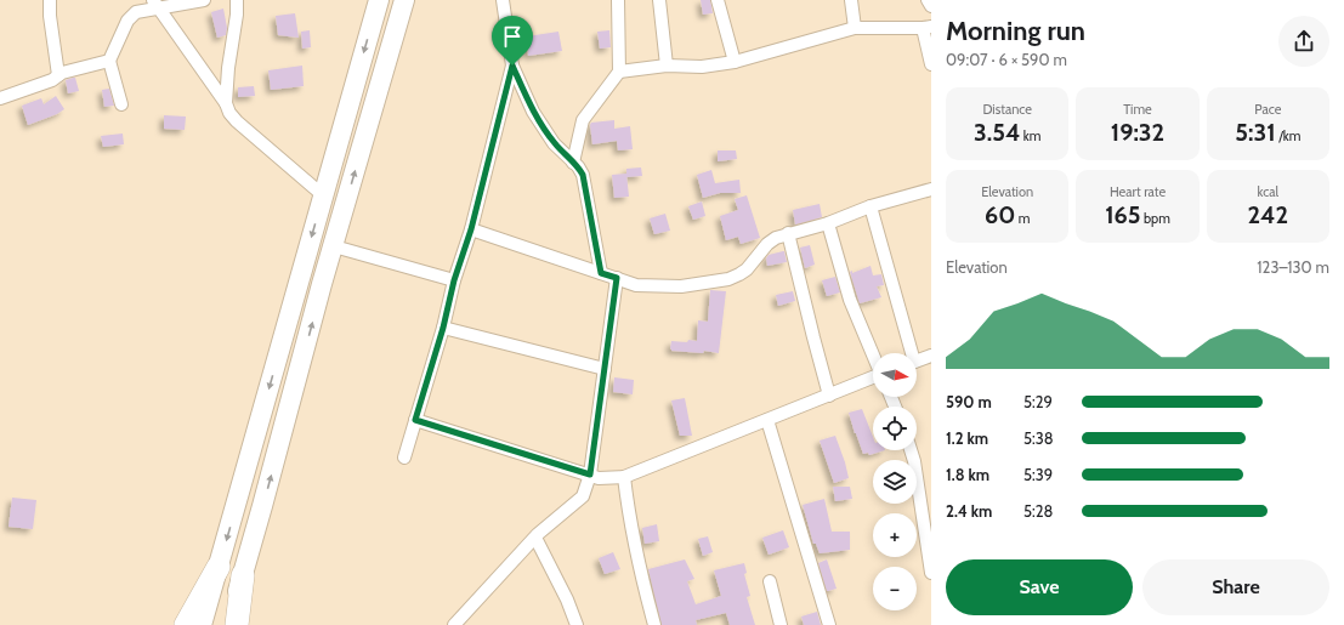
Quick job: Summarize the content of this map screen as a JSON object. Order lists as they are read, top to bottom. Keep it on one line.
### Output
{"north":"right","page":{"heading":["Morning run","09:07 · 6 × 590 m"],"stats":[["Distance","3.54 km"],["Time","19:32"],["Pace","5:31 /km"],["Elevation","60 m"],["Heart rate","165 bpm"],["kcal","242"]],"chart":["Elevation","123–130 m"],"map_buttons":["+","−"],"list":[{"name":"590 m","note":"5:29"},{"name":"1.2 km","note":"5:38"},{"name":"1.8 km","note":"5:39"},{"name":"2.4 km","note":"5:28"}],"buttons":["Save","Share"]}}
